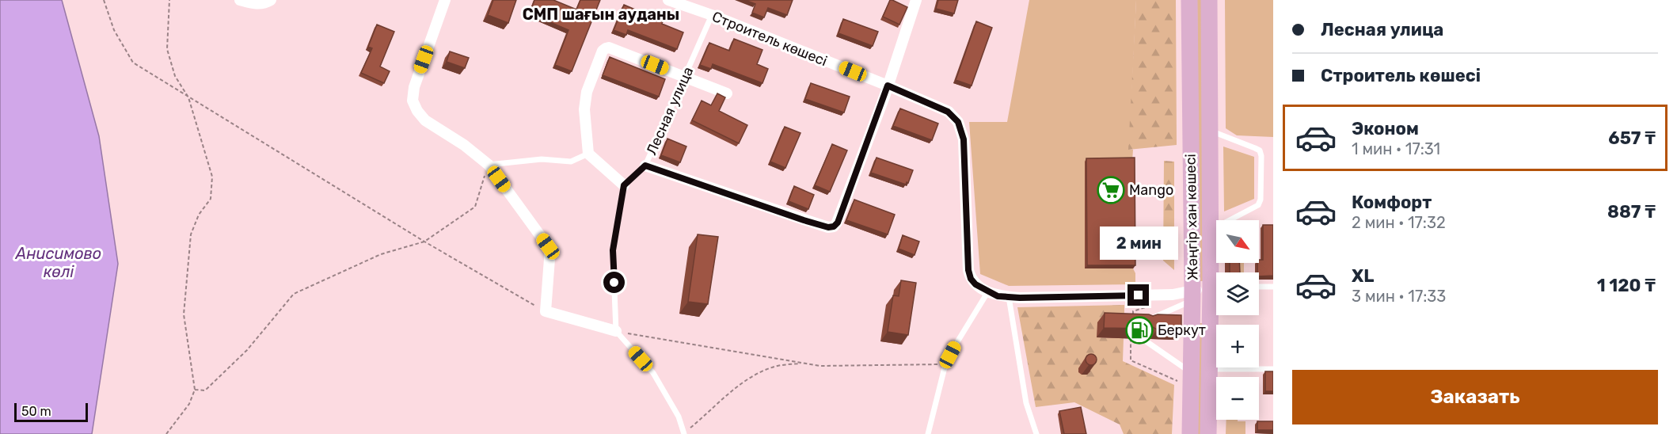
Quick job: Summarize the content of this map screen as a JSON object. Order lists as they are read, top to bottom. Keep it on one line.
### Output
{"streets":{"main road":["Жәңгір хан көшесі"],"street":["Строитель көшесі"],"lane":["Лесная улица"]},"crossings":[["Строитель көшесі","Лесная улица"],["Строитель көшесі","Жәңгір хан көшесі"]],"districts":["СМП шағын ауданы"],"water":["Анисимово көлі"],"places":{"supermarket":["Mango"],"fuel station":["Беркут"]},"scale_bar":"50 m","north":"bottom right","page":{"banner":["Лесная улица","Строитель көшесі"],"list":[{"name":"Эконом","note":"1 мин · 17:31","value":"657 ₸"},{"name":"Комфорт","note":"2 мин · 17:32","value":"887 ₸"},{"name":"XL","note":"3 мин · 17:33","value":"1 120 ₸"}],"map_buttons":["+","−"],"bubble":"2 мин","buttons":"Заказать","scale":"50 m"}}
